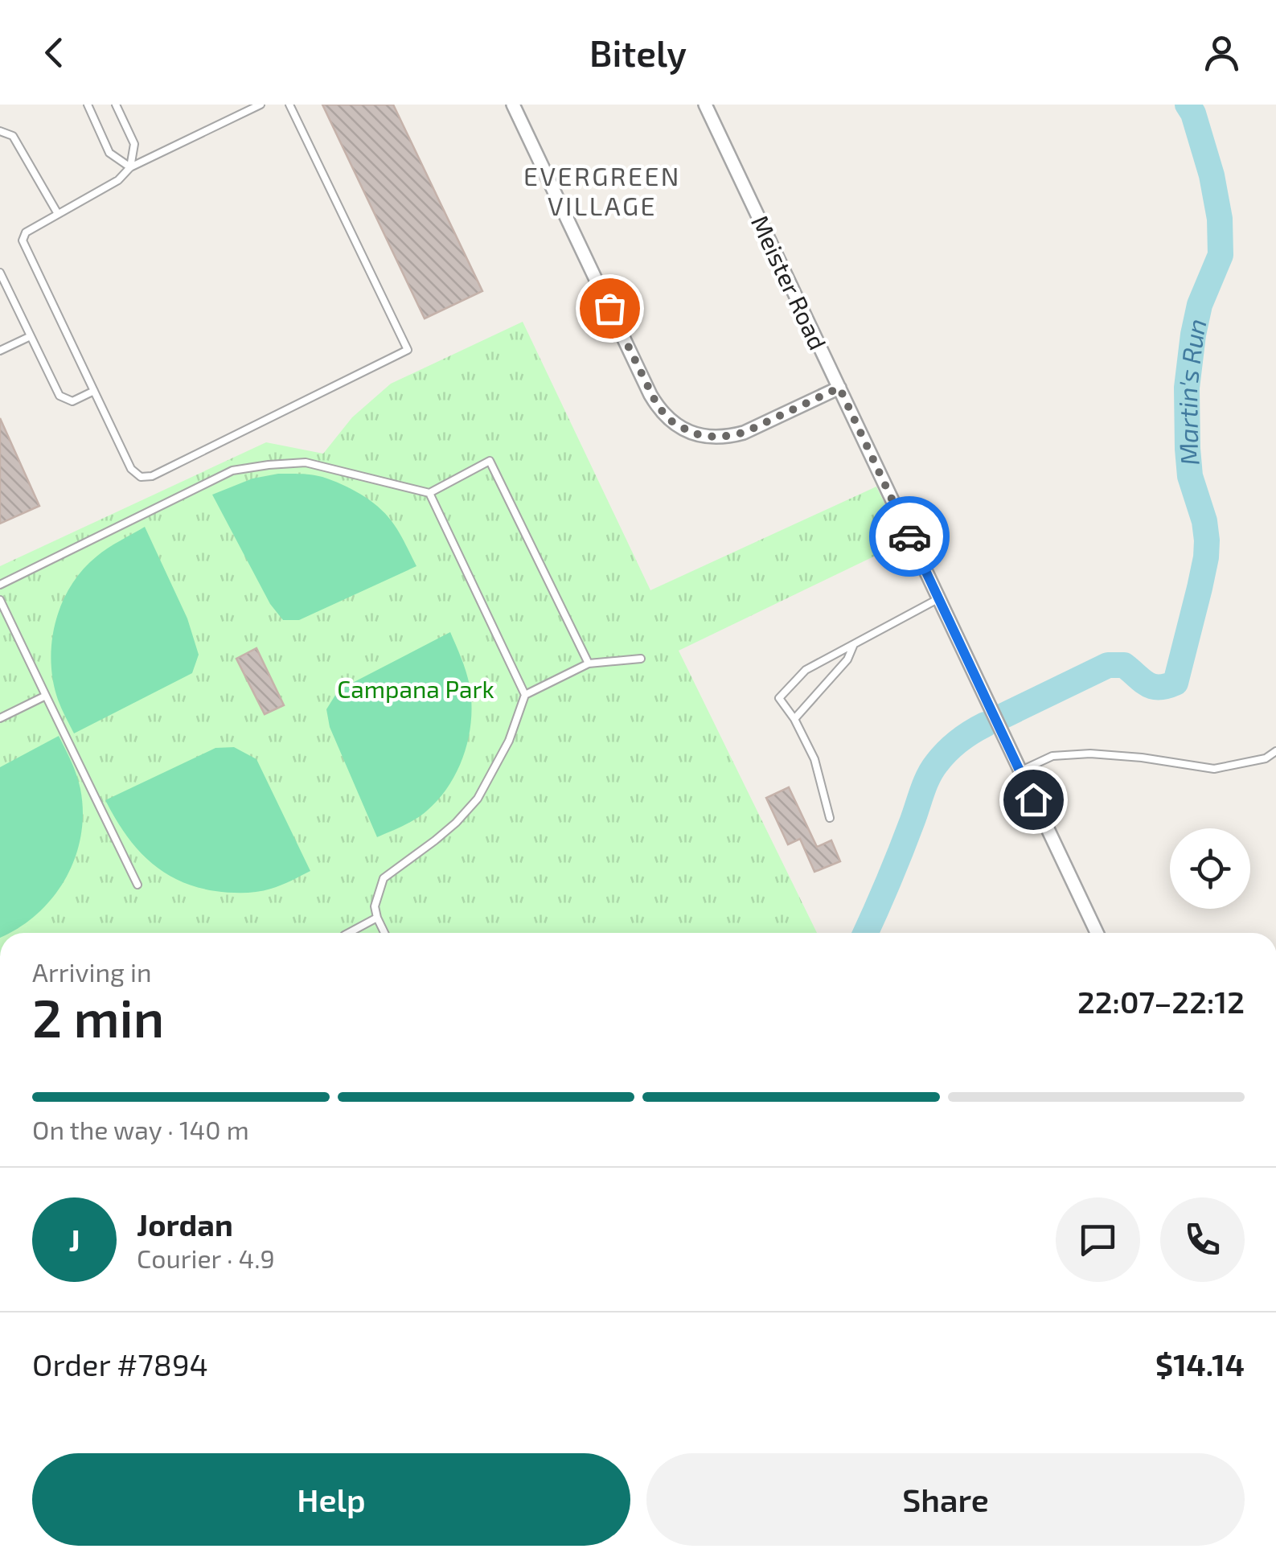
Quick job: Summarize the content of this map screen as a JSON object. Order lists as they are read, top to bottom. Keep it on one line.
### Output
{"streets":{"street":["Meister Road"]},"districts":["EVERGREEN VILLAGE"],"water":["Martin's Run"],"parks":["Campana Park"],"page":{"header":"Bitely","heading":["2 min","Arriving in","22:07–22:12"],"panel":["Jordan","Courier · 4.9","Order #7894","$14.14"],"bar":"On the way · 140 m","round":"J","buttons":["Help","Share"]}}
